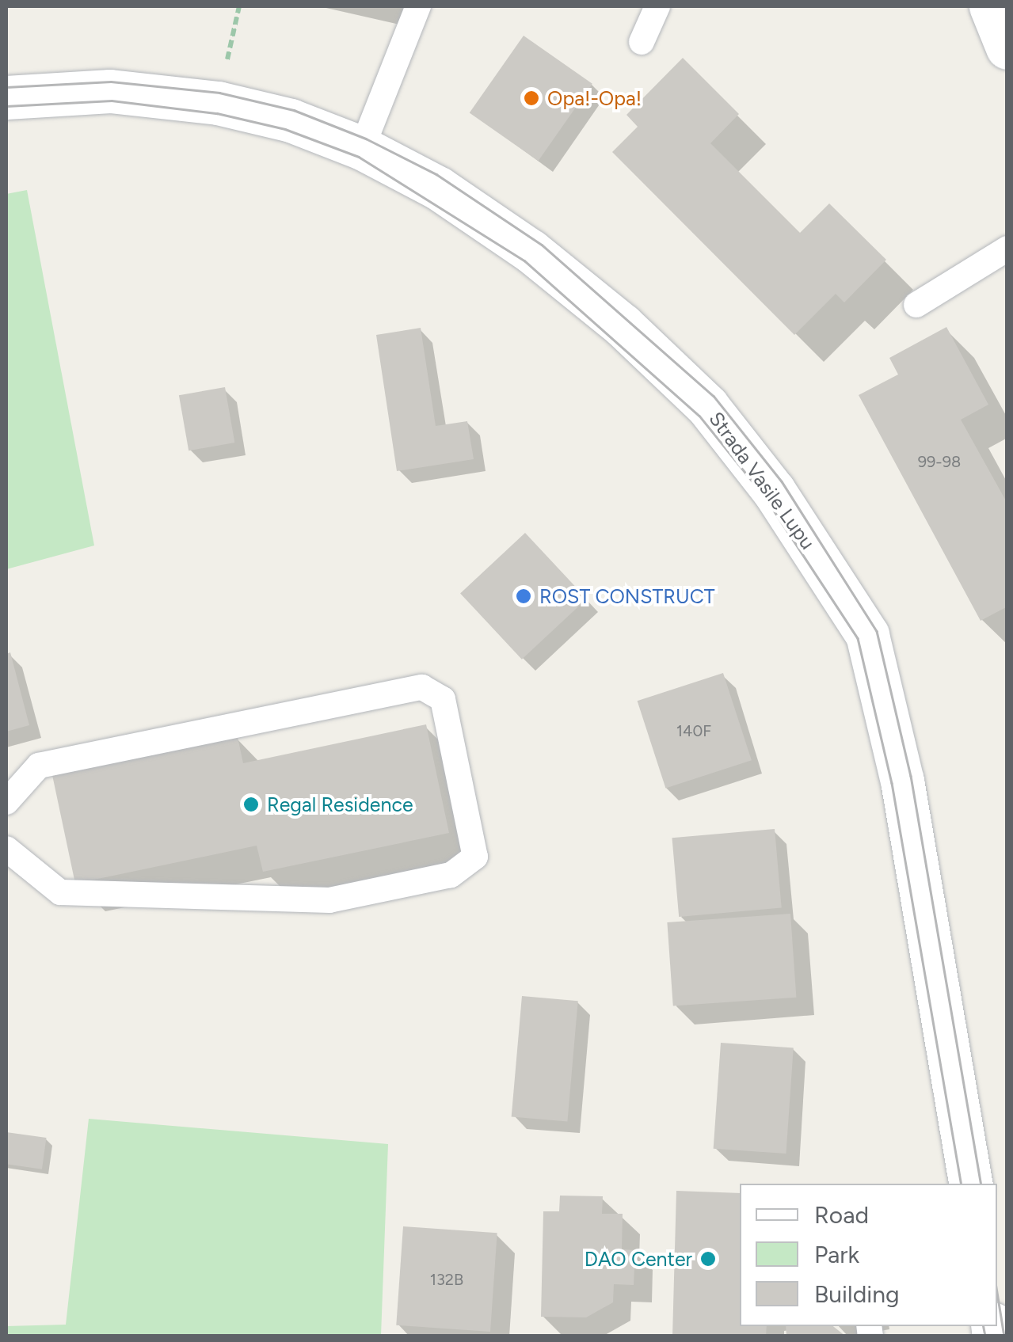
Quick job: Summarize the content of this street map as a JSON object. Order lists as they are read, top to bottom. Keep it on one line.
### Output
{"streets":{"main road":["Strada Vasile Lupu"]},"places":["Opa!-Opa!","ROST CONSTRUCT","Regal Residence","DAO Center"],"house_numbers":["99-98","140F","132B"],"legend":["Road","Park","Building"]}
